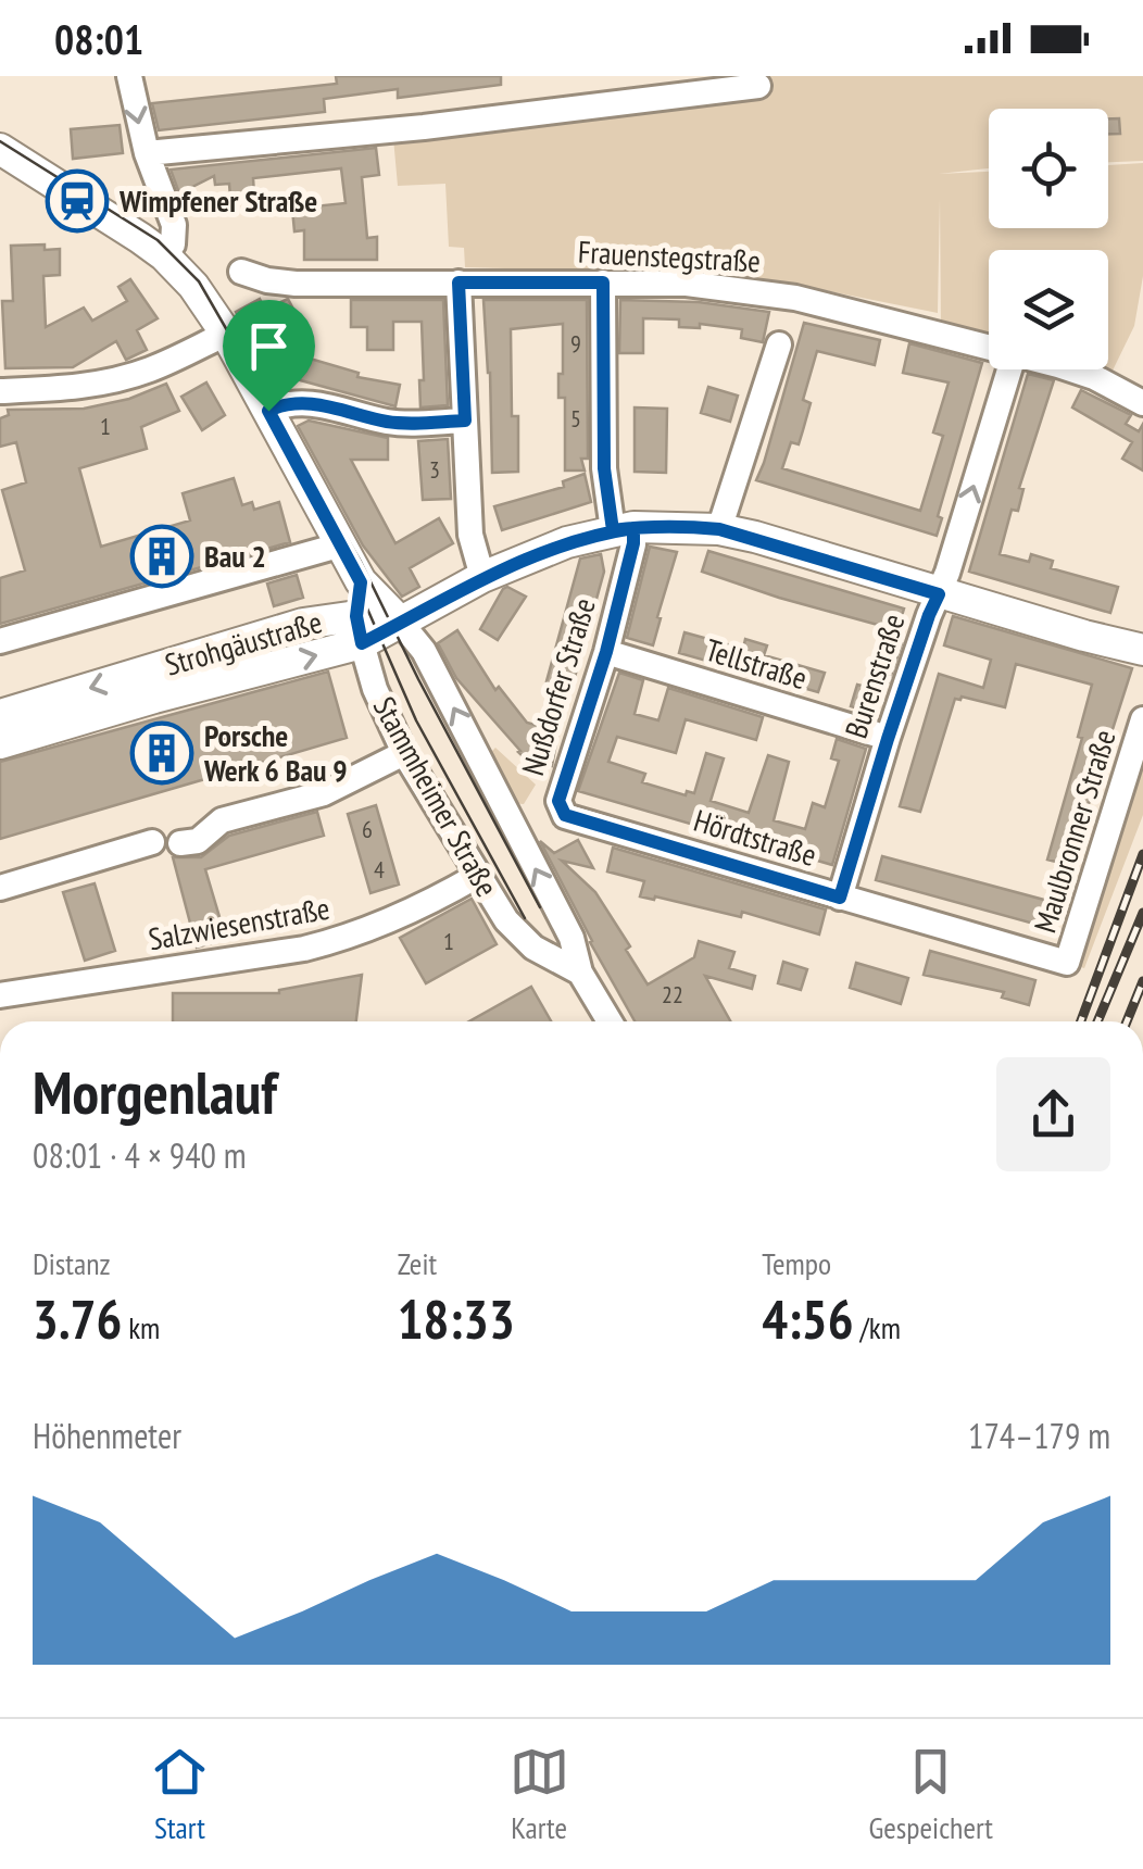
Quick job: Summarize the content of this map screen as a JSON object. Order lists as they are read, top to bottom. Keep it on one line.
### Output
{"streets":{"main road":["Strohgäustraße","Stammheimer Straße"],"street":["Frauenstegstraße","Tellstraße","Burenstraße","Nußdorfer Straße","Maulbronner Straße","Hördtstraße","Salzwiesenstraße"]},"crossings":[["Frauenstegstraße","Nußdorfer Straße"],["Strohgäustraße","Stammheimer Straße"],["Tellstraße","Burenstraße"],["Tellstraße","Nußdorfer Straße"],["Burenstraße","Hördtstraße"],["Nußdorfer Straße","Hördtstraße"],["Stammheimer Straße","Salzwiesenstraße"],["Maulbronner Straße","Hördtstraße"]],"one_way":["Burenstraße"],"places":{"station":["Wimpfener Straße"],"building":["Bau 2","Porsche Werk 6 Bau 9"]},"house_numbers":["9","5","1","3","6","4","1","22"],"page":{"status":"08:01","heading":["Morgenlauf","08:01 · 4 × 940 m"],"stats":[["Distanz","3.76 km"],["Zeit","18:33"],["Tempo","4:56 /km"]],"chart":["Höhenmeter","174–179 m"],"tabs":["Start","Karte","Gespeichert"]}}
